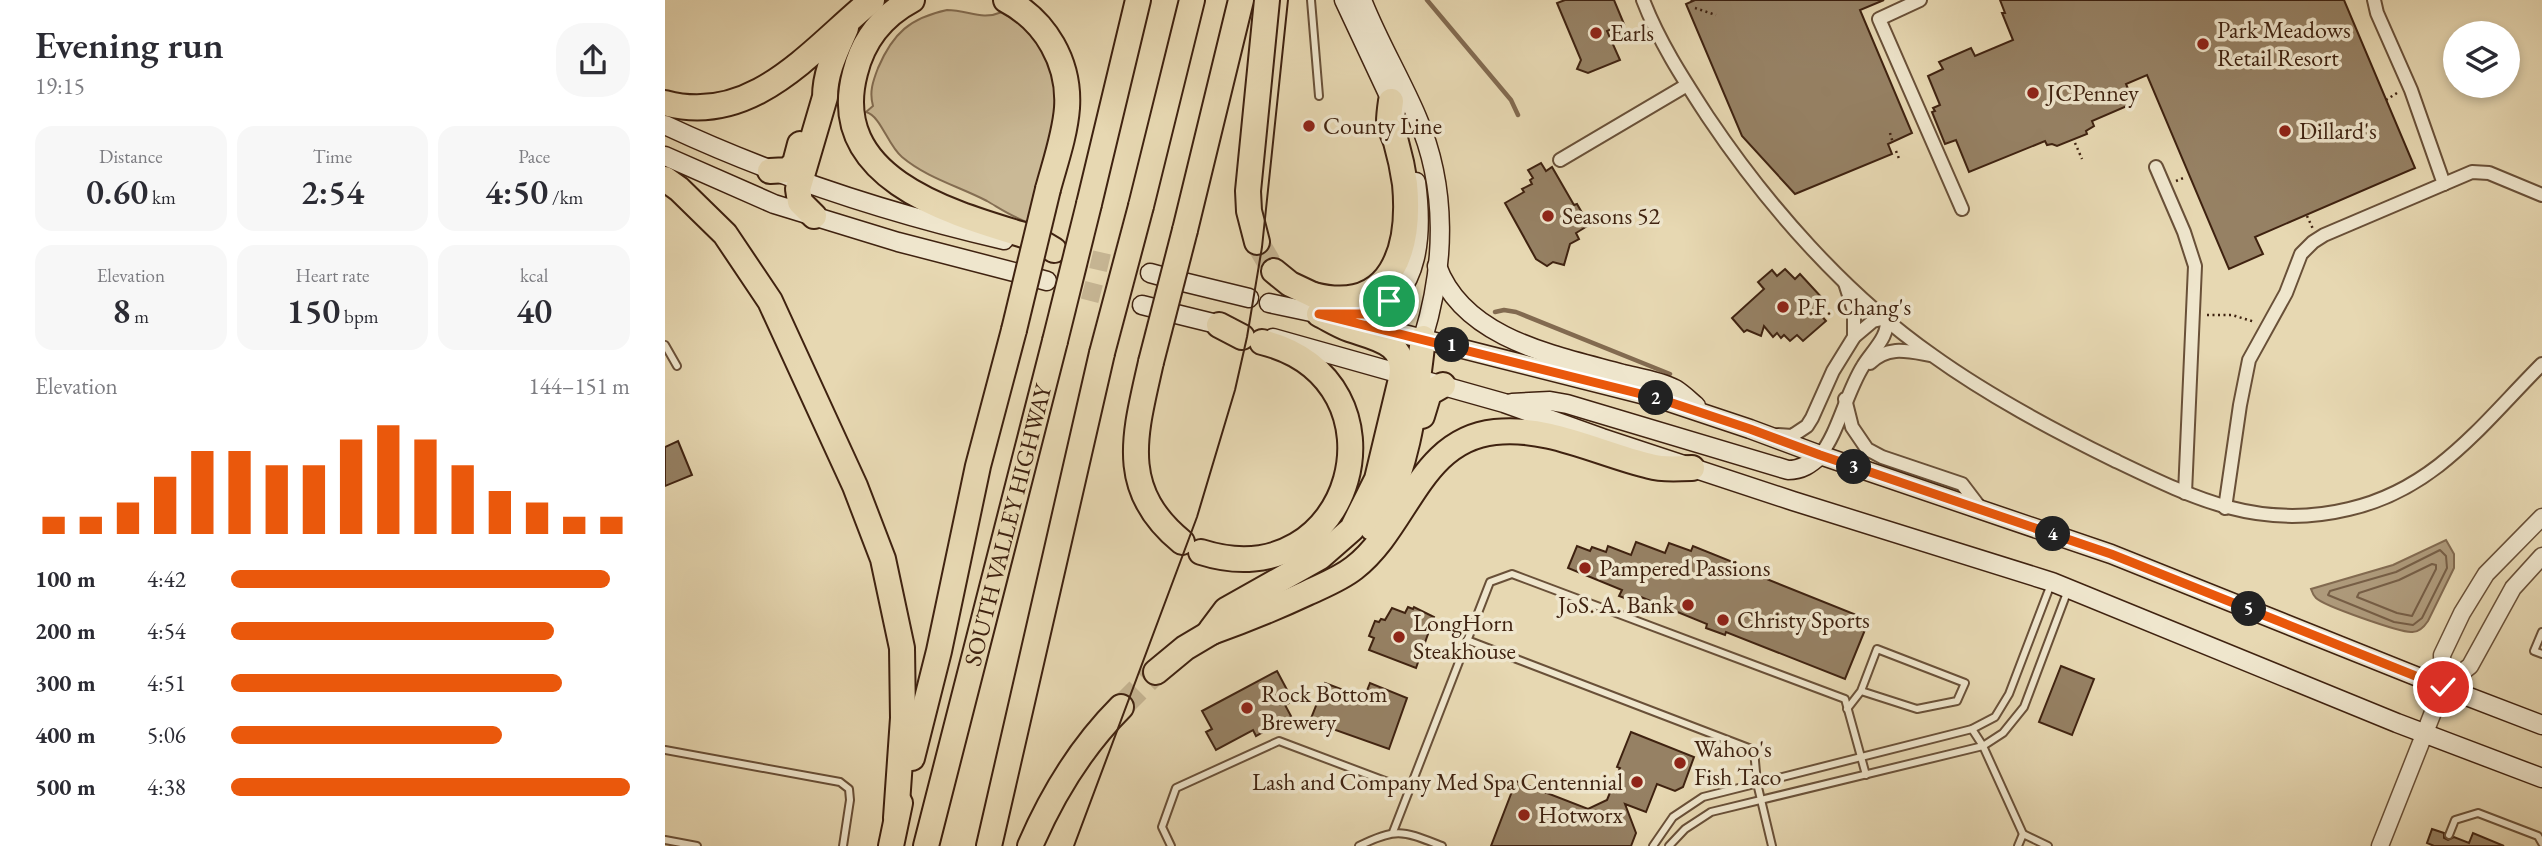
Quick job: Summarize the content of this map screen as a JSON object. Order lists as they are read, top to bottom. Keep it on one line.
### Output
{"streets":{"highway":["SOUTH VALLEY HIGHWAY"]},"places":["Earls","Park Meadows Retail Resort","JCPenney","County Line","Dillard's","Seasons 52","P.F. Chang's","Pampered Passions","JoS. A. Bank","Christy Sports","LongHorn Steakhouse","Rock Bottom Brewery","Wahoo's Fish Taco","Lash and Company Med Spa Centennial","Hotworx"],"page":{"heading":["Evening run","19:15"],"stats":[["Distance","0.60 km"],["Time","2:54"],["Pace","4:50 /km"],["Elevation","8 m"],["Heart rate","150 bpm"],["kcal","40"]],"pins":["1","2","3","4","5"],"chart":["Elevation","144–151 m"],"list":[{"name":"100 m","note":"4:42"},{"name":"200 m","note":"4:54"},{"name":"300 m","note":"4:51"},{"name":"400 m","note":"5:06"},{"name":"500 m","note":"4:38"}]}}
